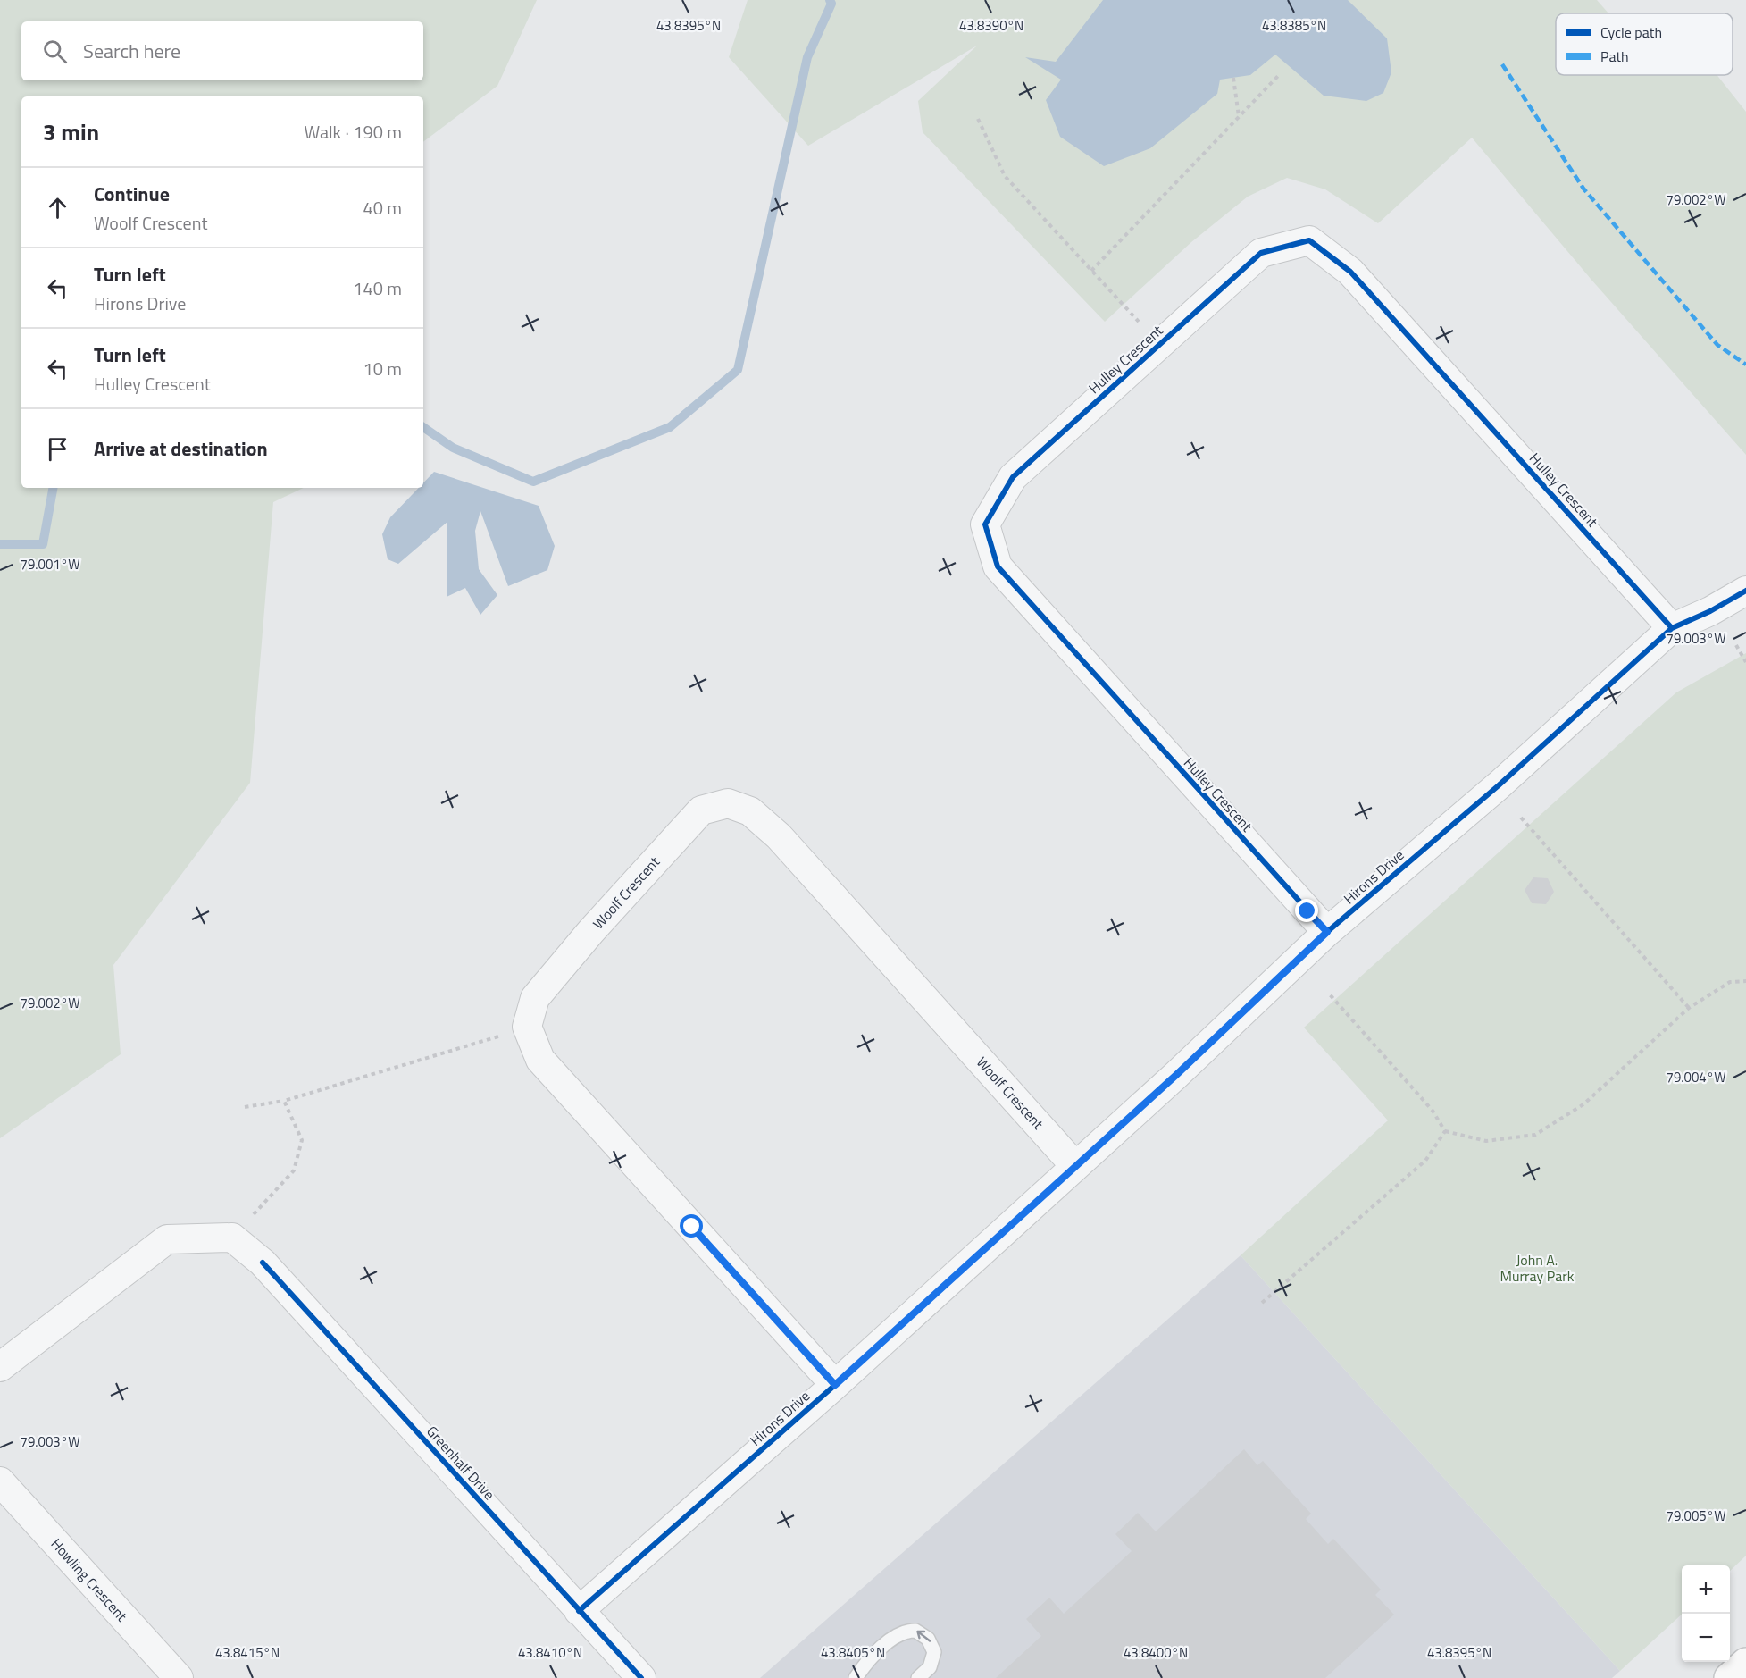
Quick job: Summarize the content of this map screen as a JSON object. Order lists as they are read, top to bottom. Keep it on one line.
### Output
{"streets":{"street":["Hulley Crescent","Hirons Drive","Woolf Crescent","Greenhalf Drive","Howling Crescent"]},"crossings":[["Hulley Crescent","Hirons Drive"],["Hirons Drive","Woolf Crescent"],["Hirons Drive","Greenhalf Drive"]],"parks":["John A. Murray Park"],"legend":["Cycle path","Path"],"page":{"search":"Search here","heading":["3 min","Walk · 190 m"],"list":[["Continue","Woolf Crescent","40 m"],["Turn left","Hirons Drive","140 m"],["Turn left","Hulley Crescent","10 m"],"Arrive at destination"],"map_buttons":["+","−"]},"coordinates":["43.8385°N","43.8395°N","43.8390°N","79.002°W","79.001°W","79.003°W","79.004°W","79.005°W","43.8415°N","43.8410°N","43.8405°N","43.8400°N"]}
